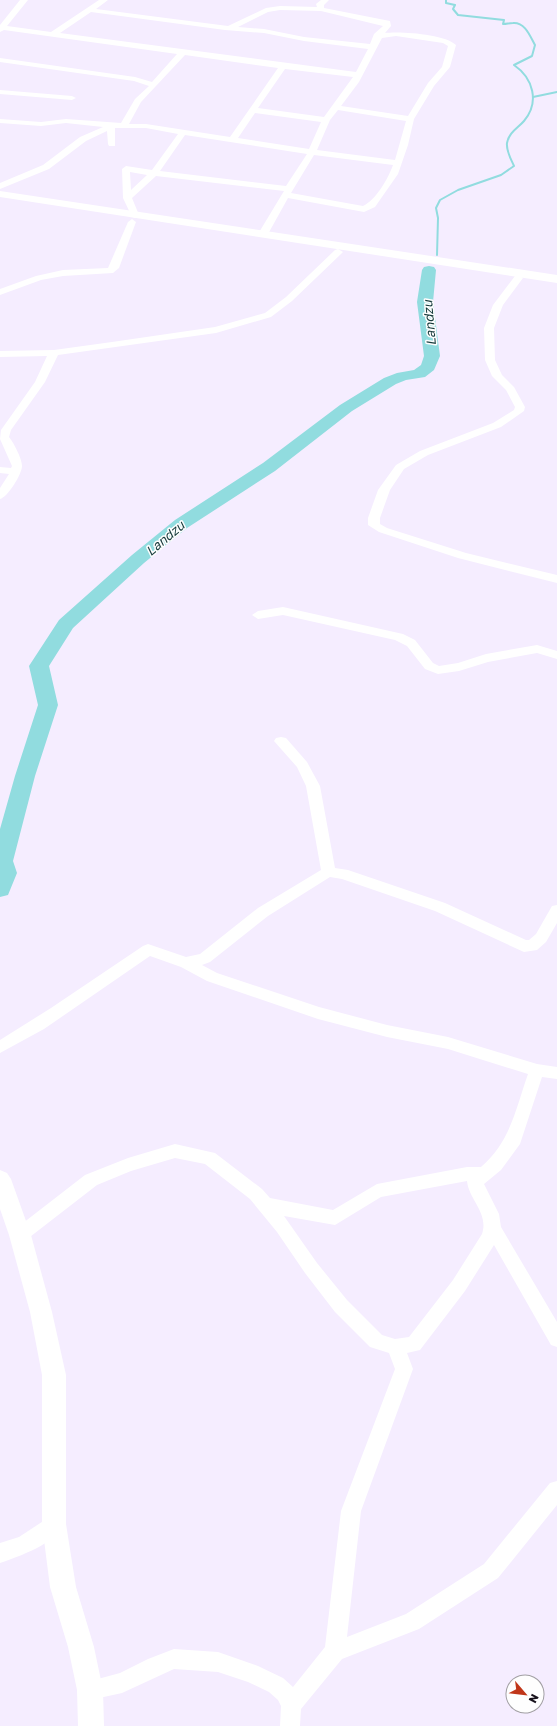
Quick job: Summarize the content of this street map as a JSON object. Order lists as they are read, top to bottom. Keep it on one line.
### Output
{"water":["Landzu"],"north":"bottom right"}
